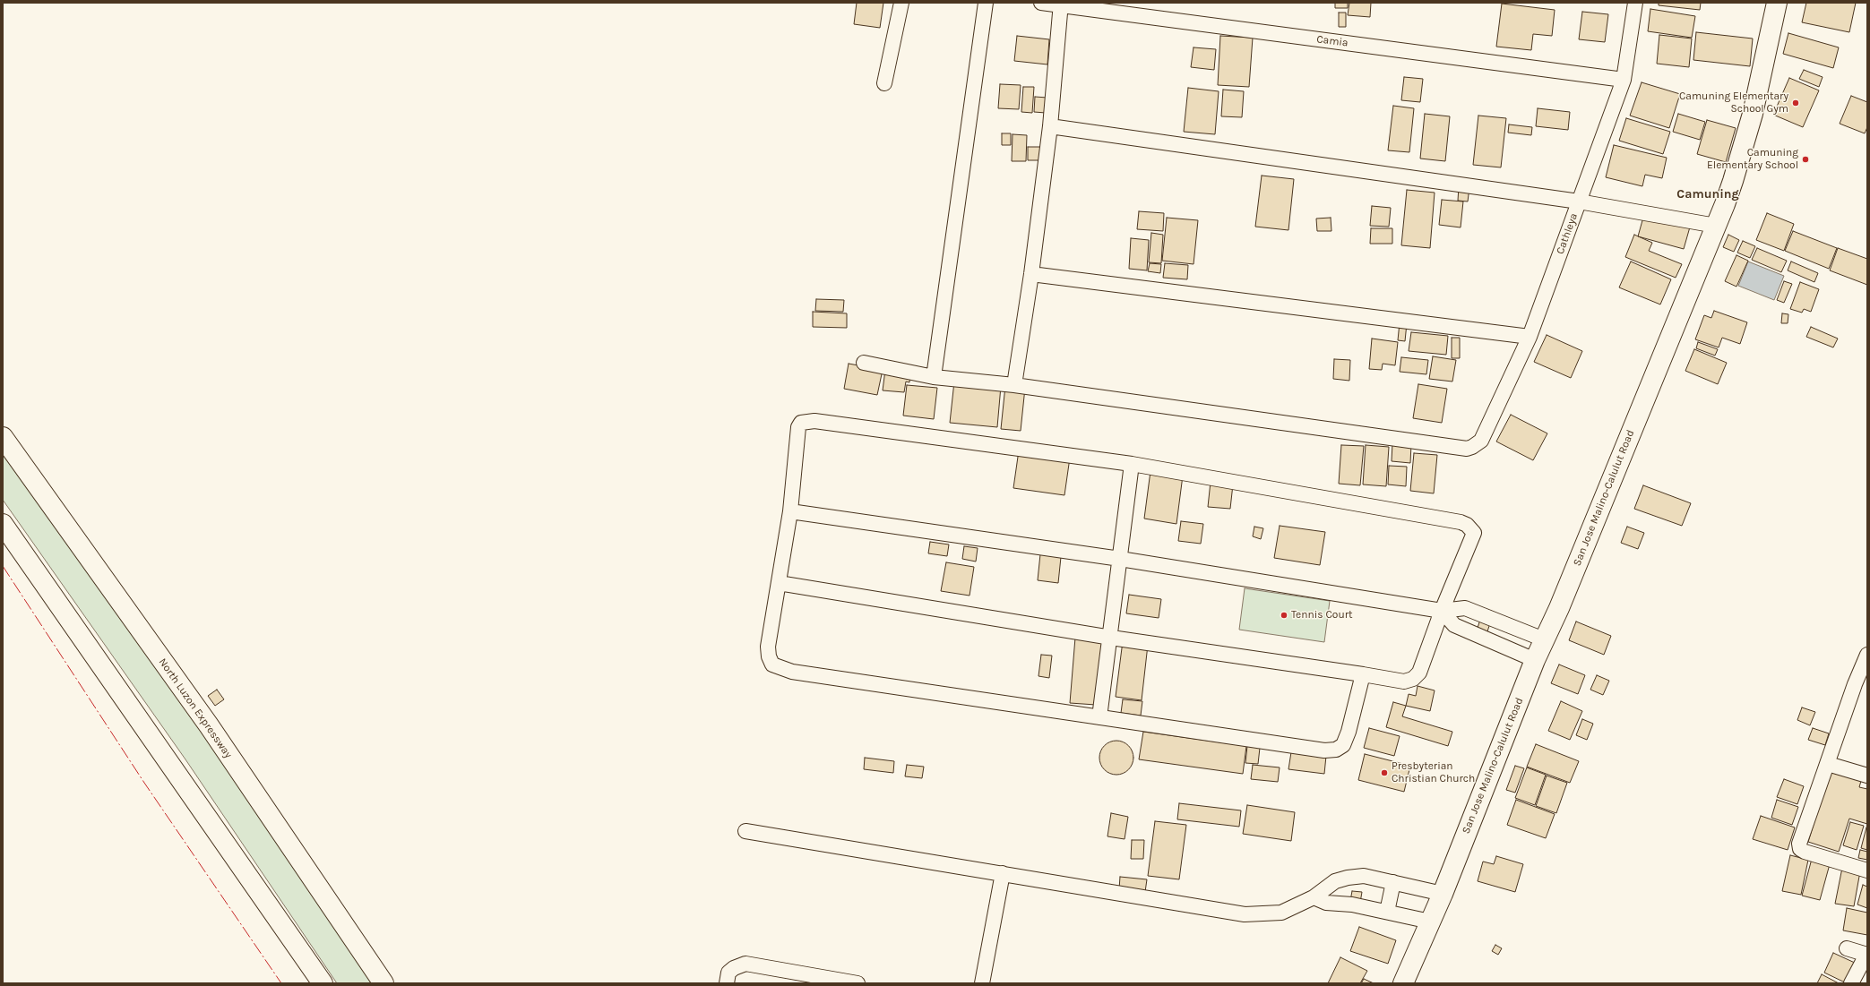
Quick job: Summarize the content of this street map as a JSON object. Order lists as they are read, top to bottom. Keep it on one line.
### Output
{"streets":{"main road":["San Jose Malino-Calulut Road","North Luzon Expressway"],"street":["Camia","Cathleya"]},"crossings":[["Camia","Cathleya"]],"districts":["Camuning"],"places":["Camuning Elementary School Gym","Camuning Elementary School","Tennis Court","Presbyterian Christian Church"]}
